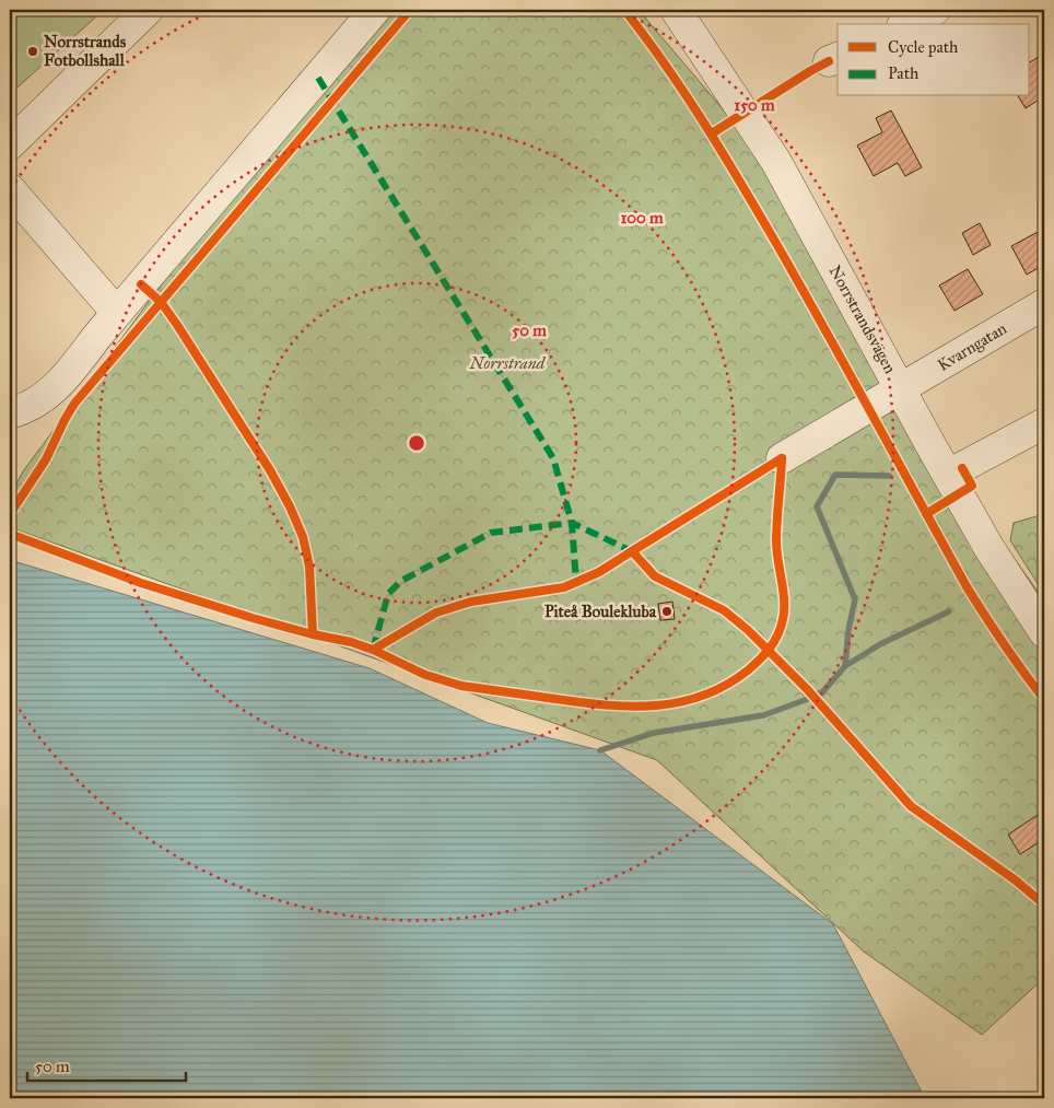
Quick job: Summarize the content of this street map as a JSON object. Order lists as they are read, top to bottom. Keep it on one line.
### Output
{"streets":{"street":["Norrstrandsvägen","Kvarngatan"]},"crossings":[["Norrstrandsvägen","Kvarngatan"]],"parks":["Norrstrand"],"places":["Norrstrands Fotbollshall","Piteå Boulekluba"],"legend":["Cycle path","Path"],"scale_bar":"50 m","rings":["150 m","100 m","50 m"]}
